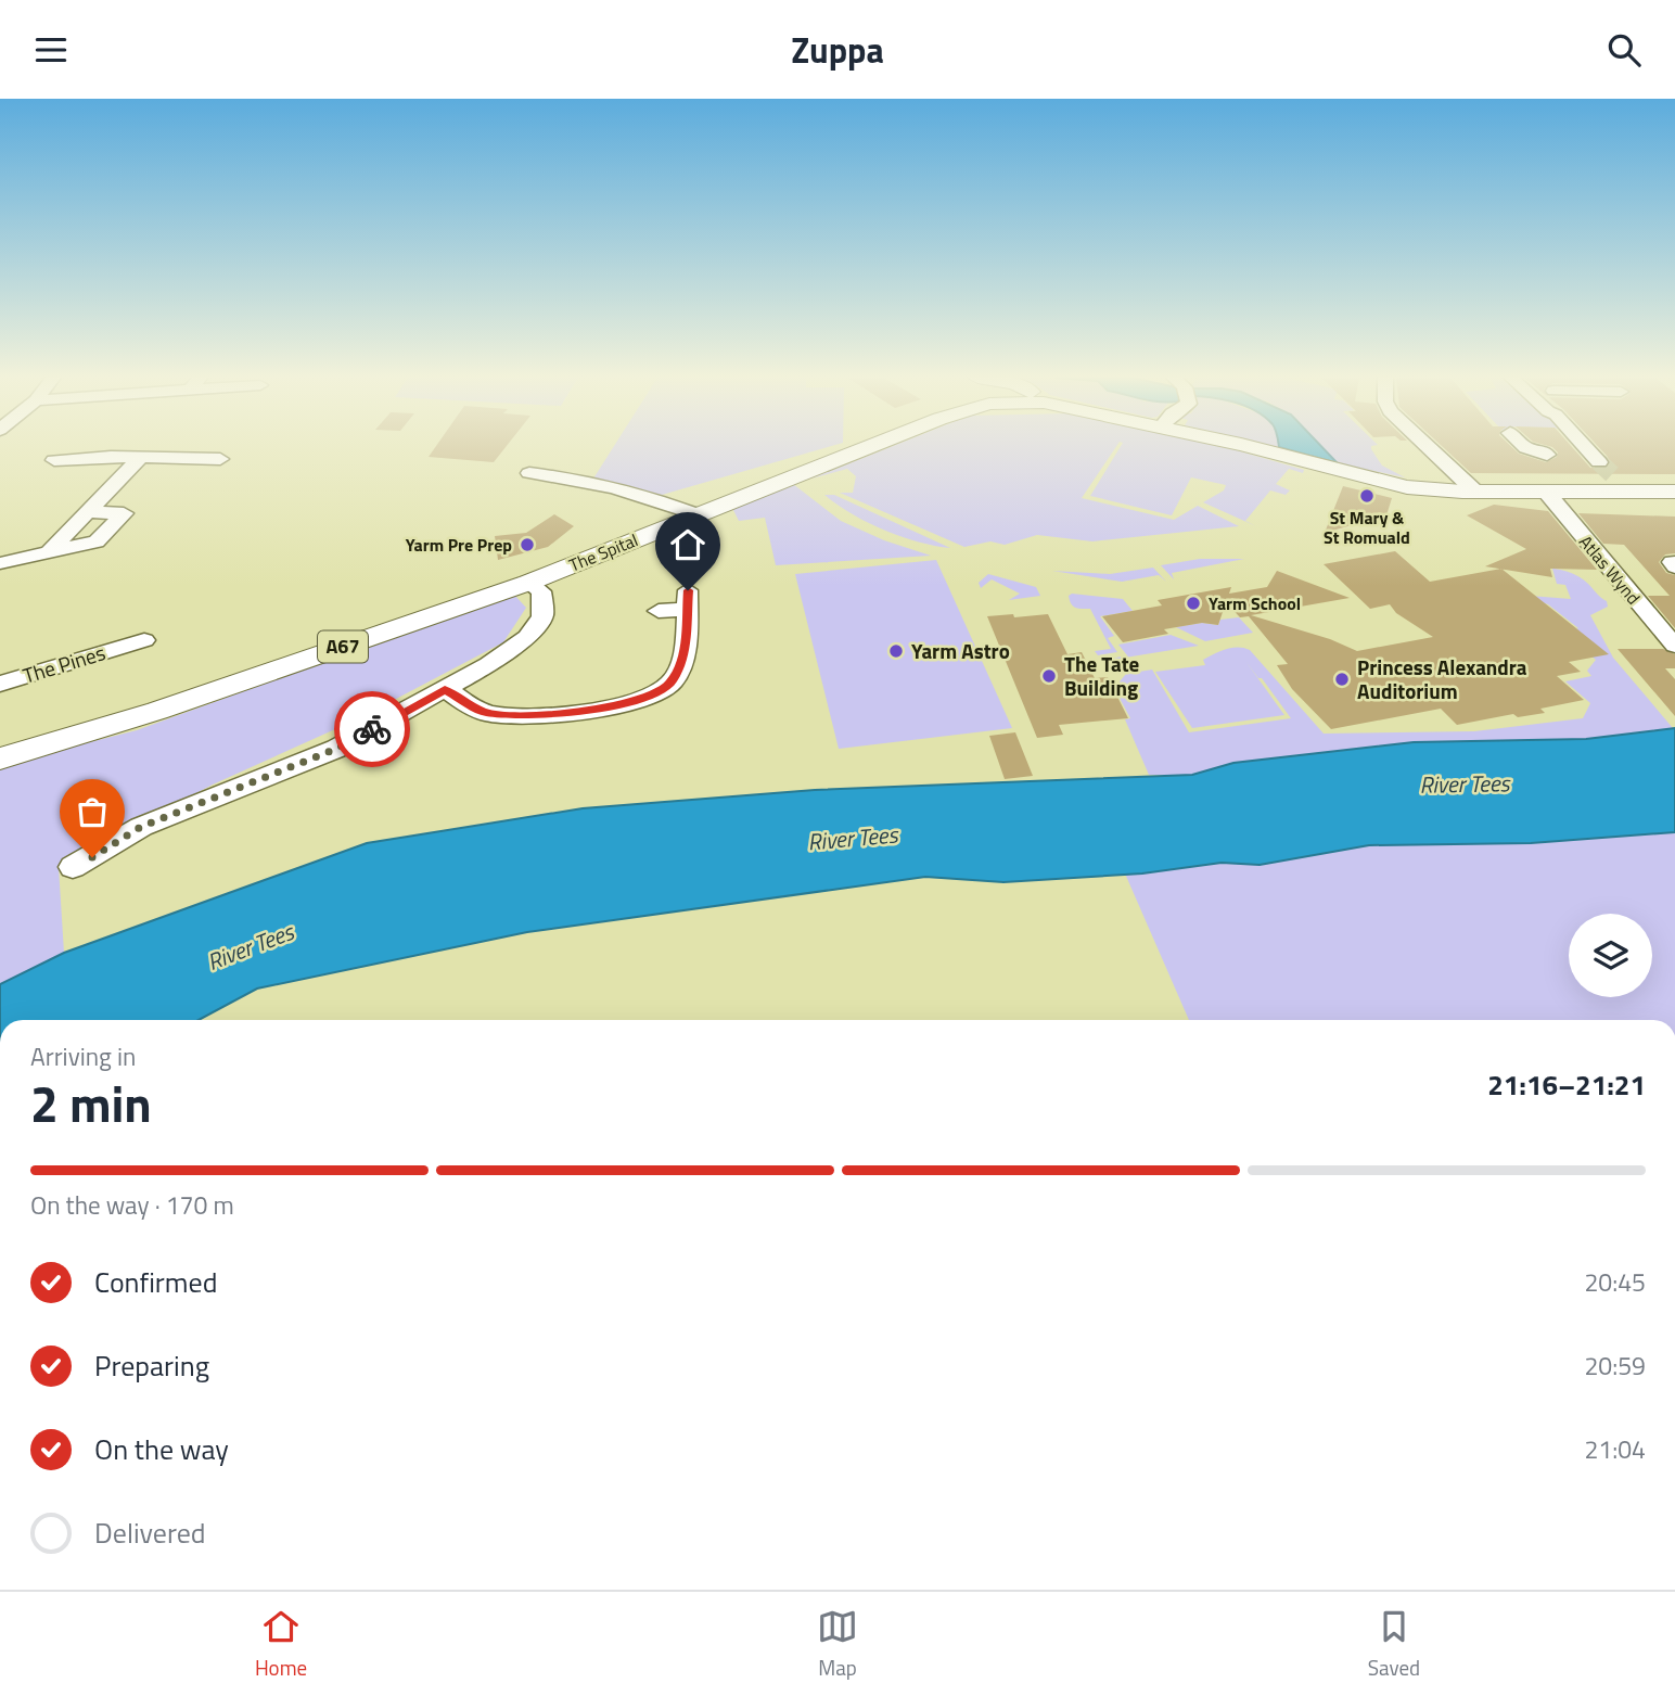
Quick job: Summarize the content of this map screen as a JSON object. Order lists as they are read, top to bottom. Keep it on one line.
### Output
{"streets":{"main road":["The Spital","A67"],"street":["Atlas Wynd","The Pines"]},"crossings":[["The Spital","A67"],["Atlas Wynd","A67"]],"water":["River Tees"],"places":["St Mary & St Romuald","Yarm Pre Prep","Yarm School","Yarm Astro","The Tate Building","Princess Alexandra Auditorium"],"page":{"header":"Zuppa","heading":["2 min","Arriving in","21:16–21:21"],"bar":"On the way · 170 m","list":[["Confirmed","20:45"],["Preparing","20:59"],["On the way","21:04"],"Delivered"],"tabs":["Home","Map","Saved"]}}
